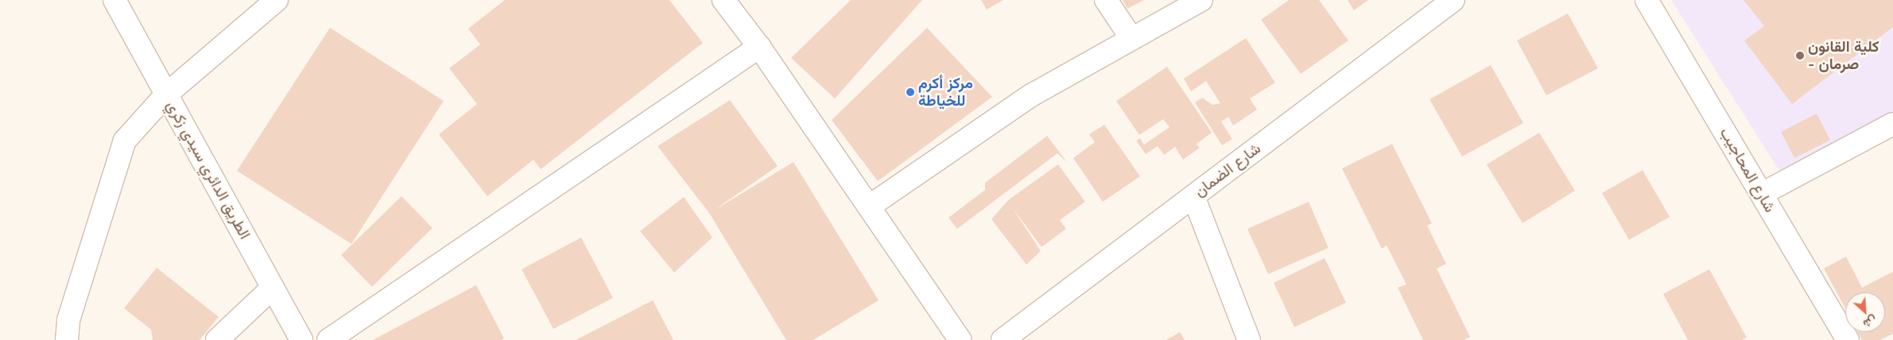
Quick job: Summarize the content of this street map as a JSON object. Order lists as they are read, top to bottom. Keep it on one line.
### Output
{"streets":{"street":["الطريق الدائري سيدي زكري","شارع الضمان","شارع المحاجيب"]},"places":["كلية القانون - صرمان","مركز أكرم للخياطة"],"north":"bottom right"}
